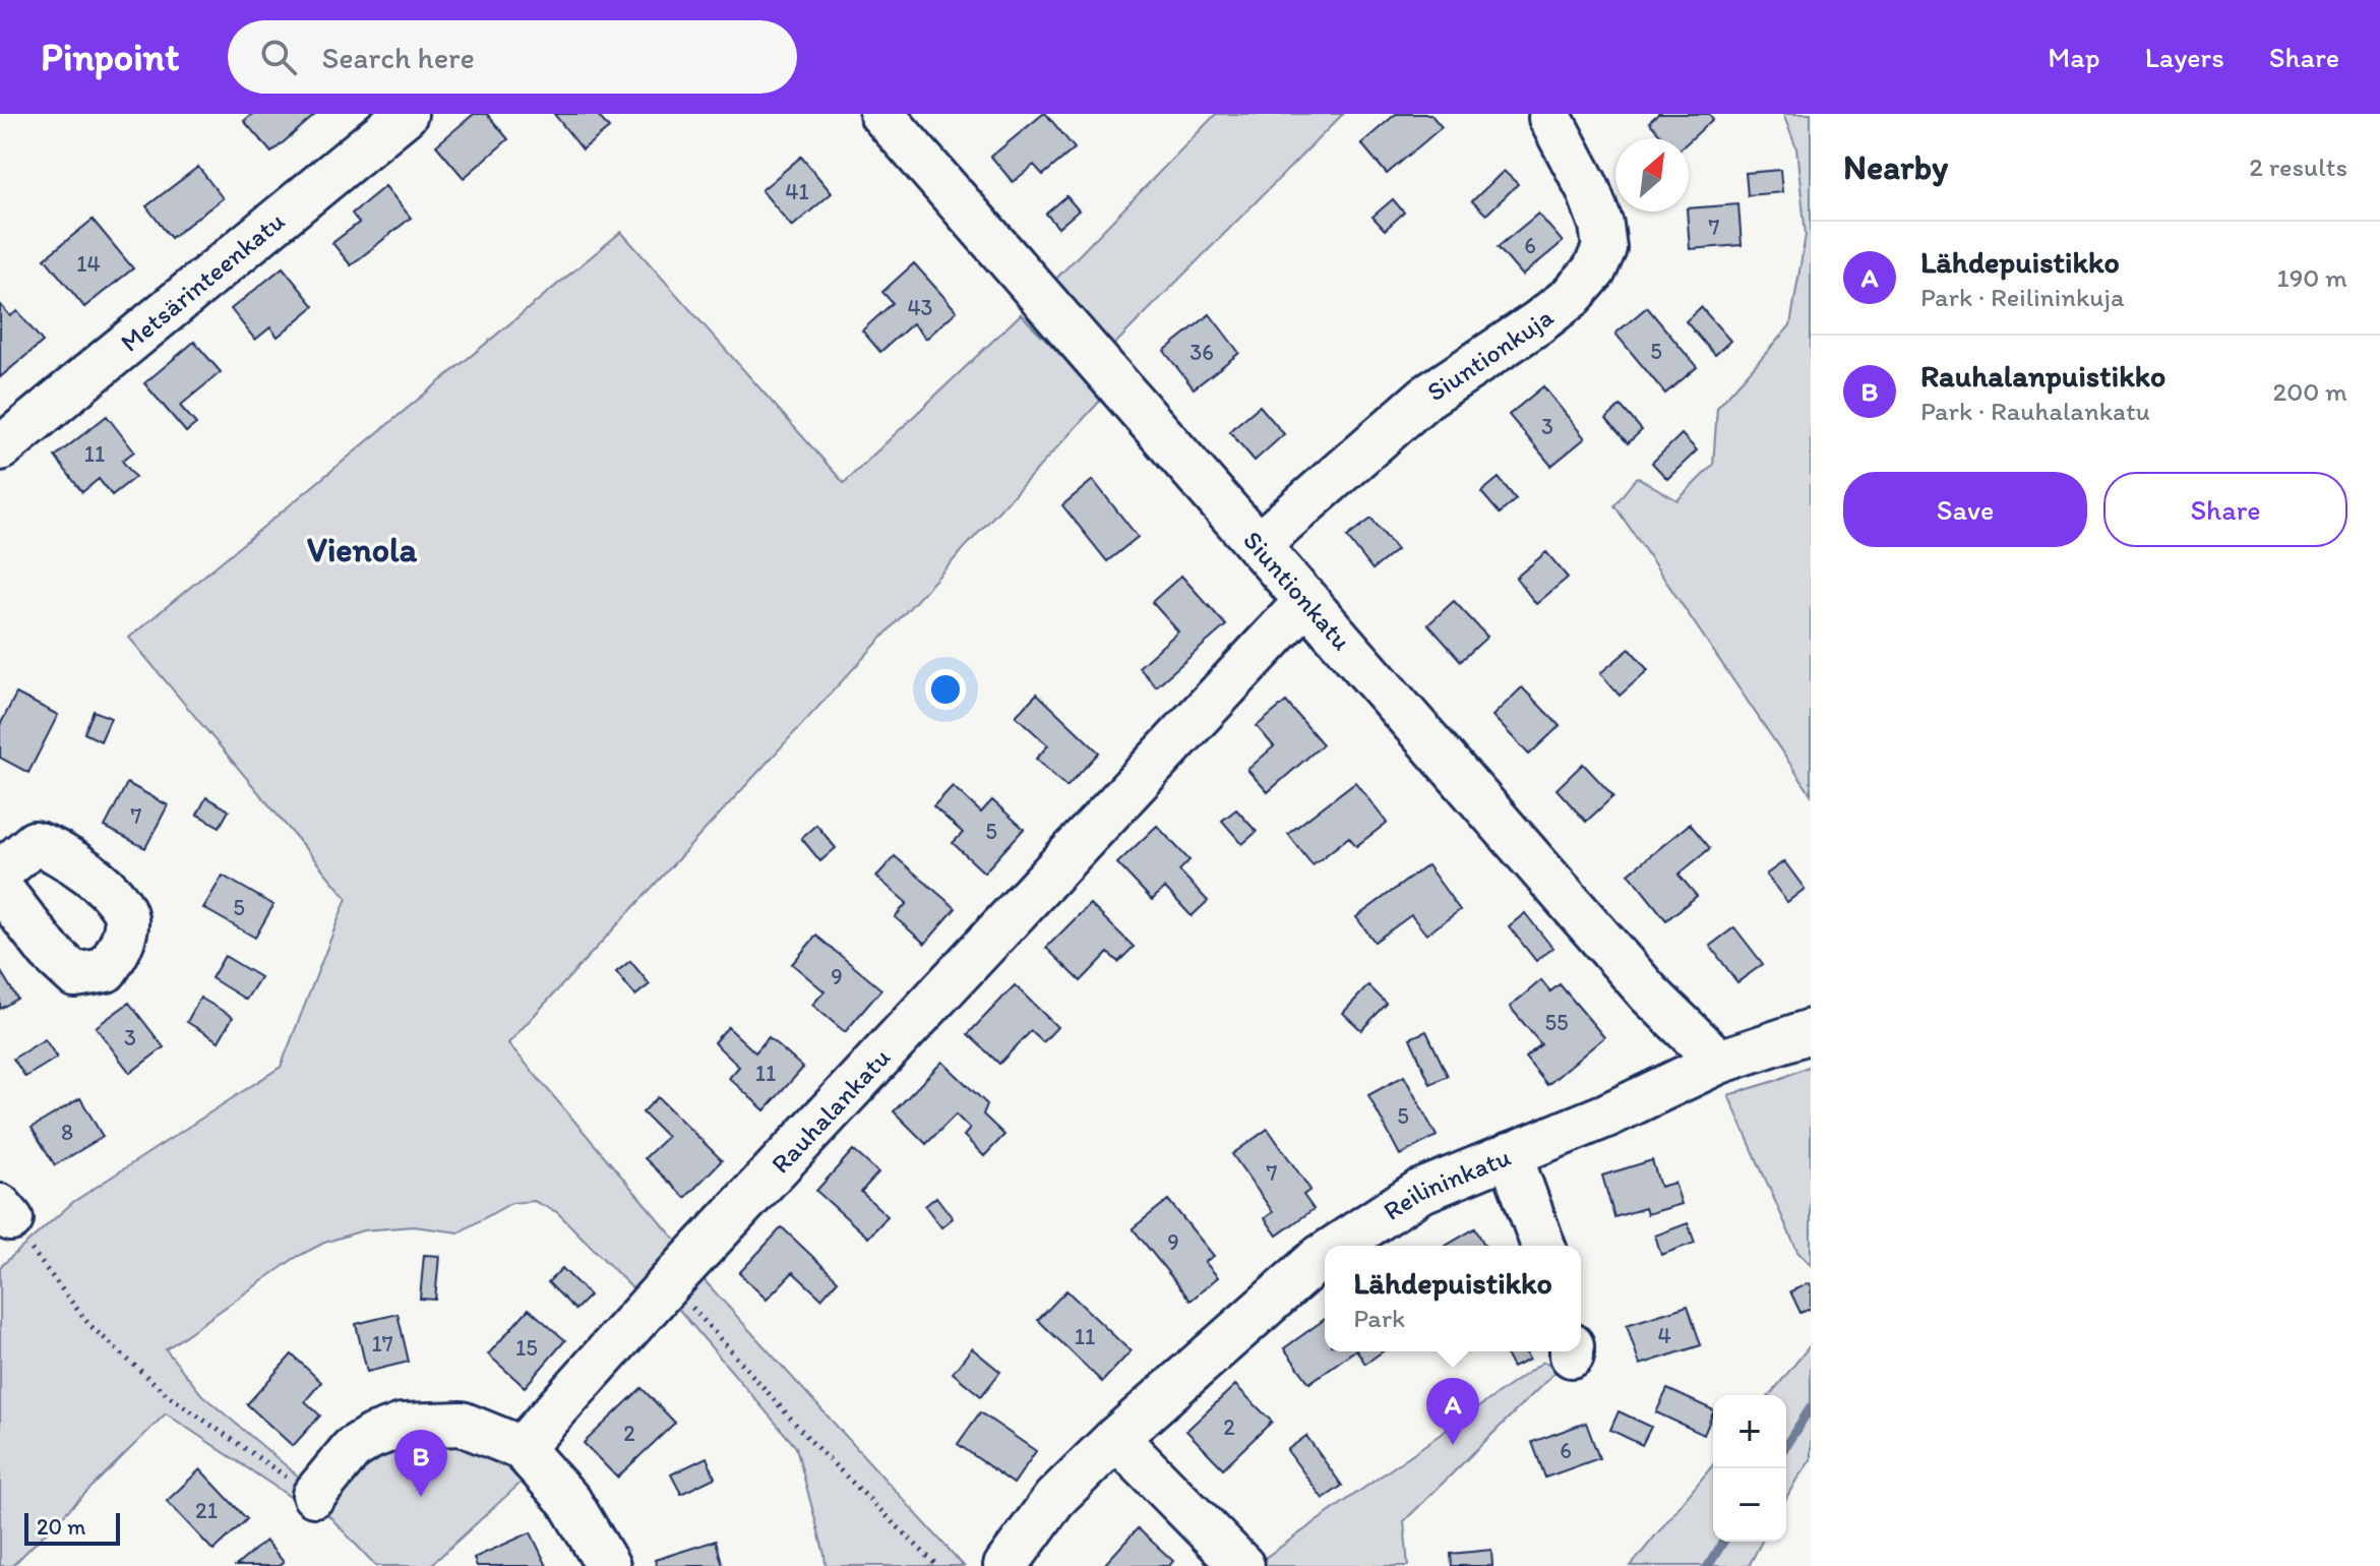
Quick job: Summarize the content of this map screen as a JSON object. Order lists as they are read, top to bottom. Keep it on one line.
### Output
{"streets":{"street":["Metsärinteenkatu","Siuntionkuja","Siuntionkatu","Rauhalankatu","Reilininkatu"]},"crossings":[["Siuntionkuja","Siuntionkatu"],["Siuntionkatu","Rauhalankatu"],["Siuntionkatu","Reilininkatu"]],"districts":["Vienola"],"house_numbers":["41","7","6","14","43","5","36","3","11","7","5","5","9","55","3","11","5","8","7","9","4","11","17","15","2","2","6","21"],"scale_bar":"20 m","north":"top right","page":{"header":"Pinpoint","search":"Search here","nav":["Map","Layers","Share"],"heading":["Nearby","2 results"],"list":[{"mark":"A","name":"Lähdepuistikko","note":"Park · Reilininkuja","value":"190 m"},{"mark":"B","name":"Rauhalanpuistikko","note":"Park · Rauhalankatu","value":"200 m"}],"buttons":["Save","Share"],"popup":["Lähdepuistikko","Park"],"pins":["A","B"],"map_buttons":["+","−"],"scale":"20 m"}}
